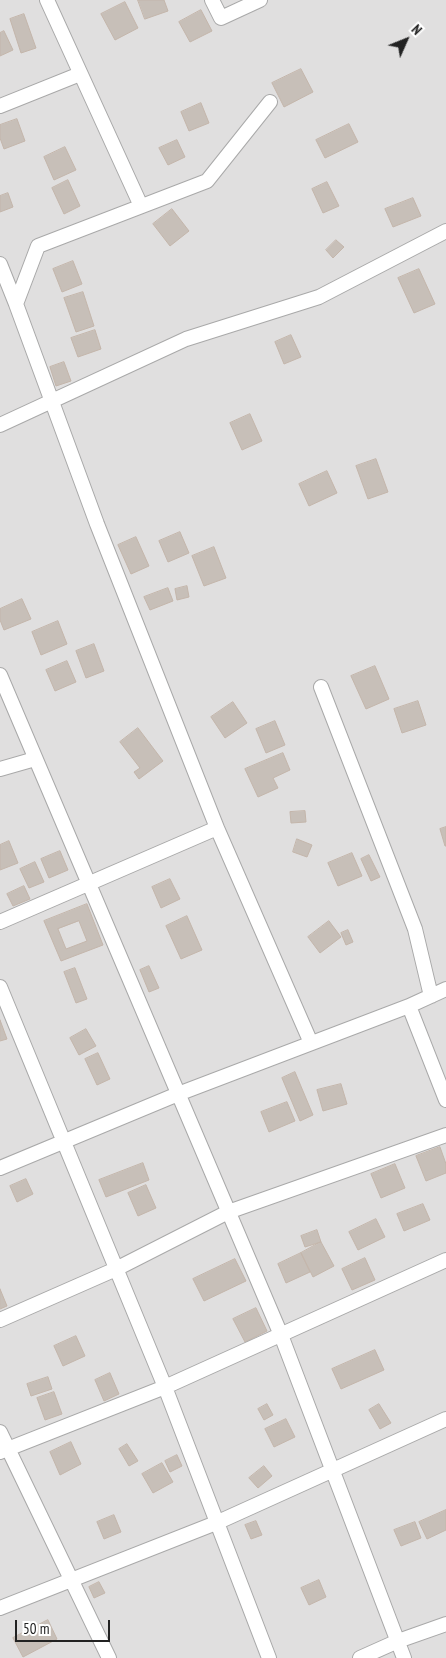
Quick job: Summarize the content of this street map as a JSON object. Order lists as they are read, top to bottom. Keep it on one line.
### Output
{"scale_bar":"50 m","north":"top right"}
